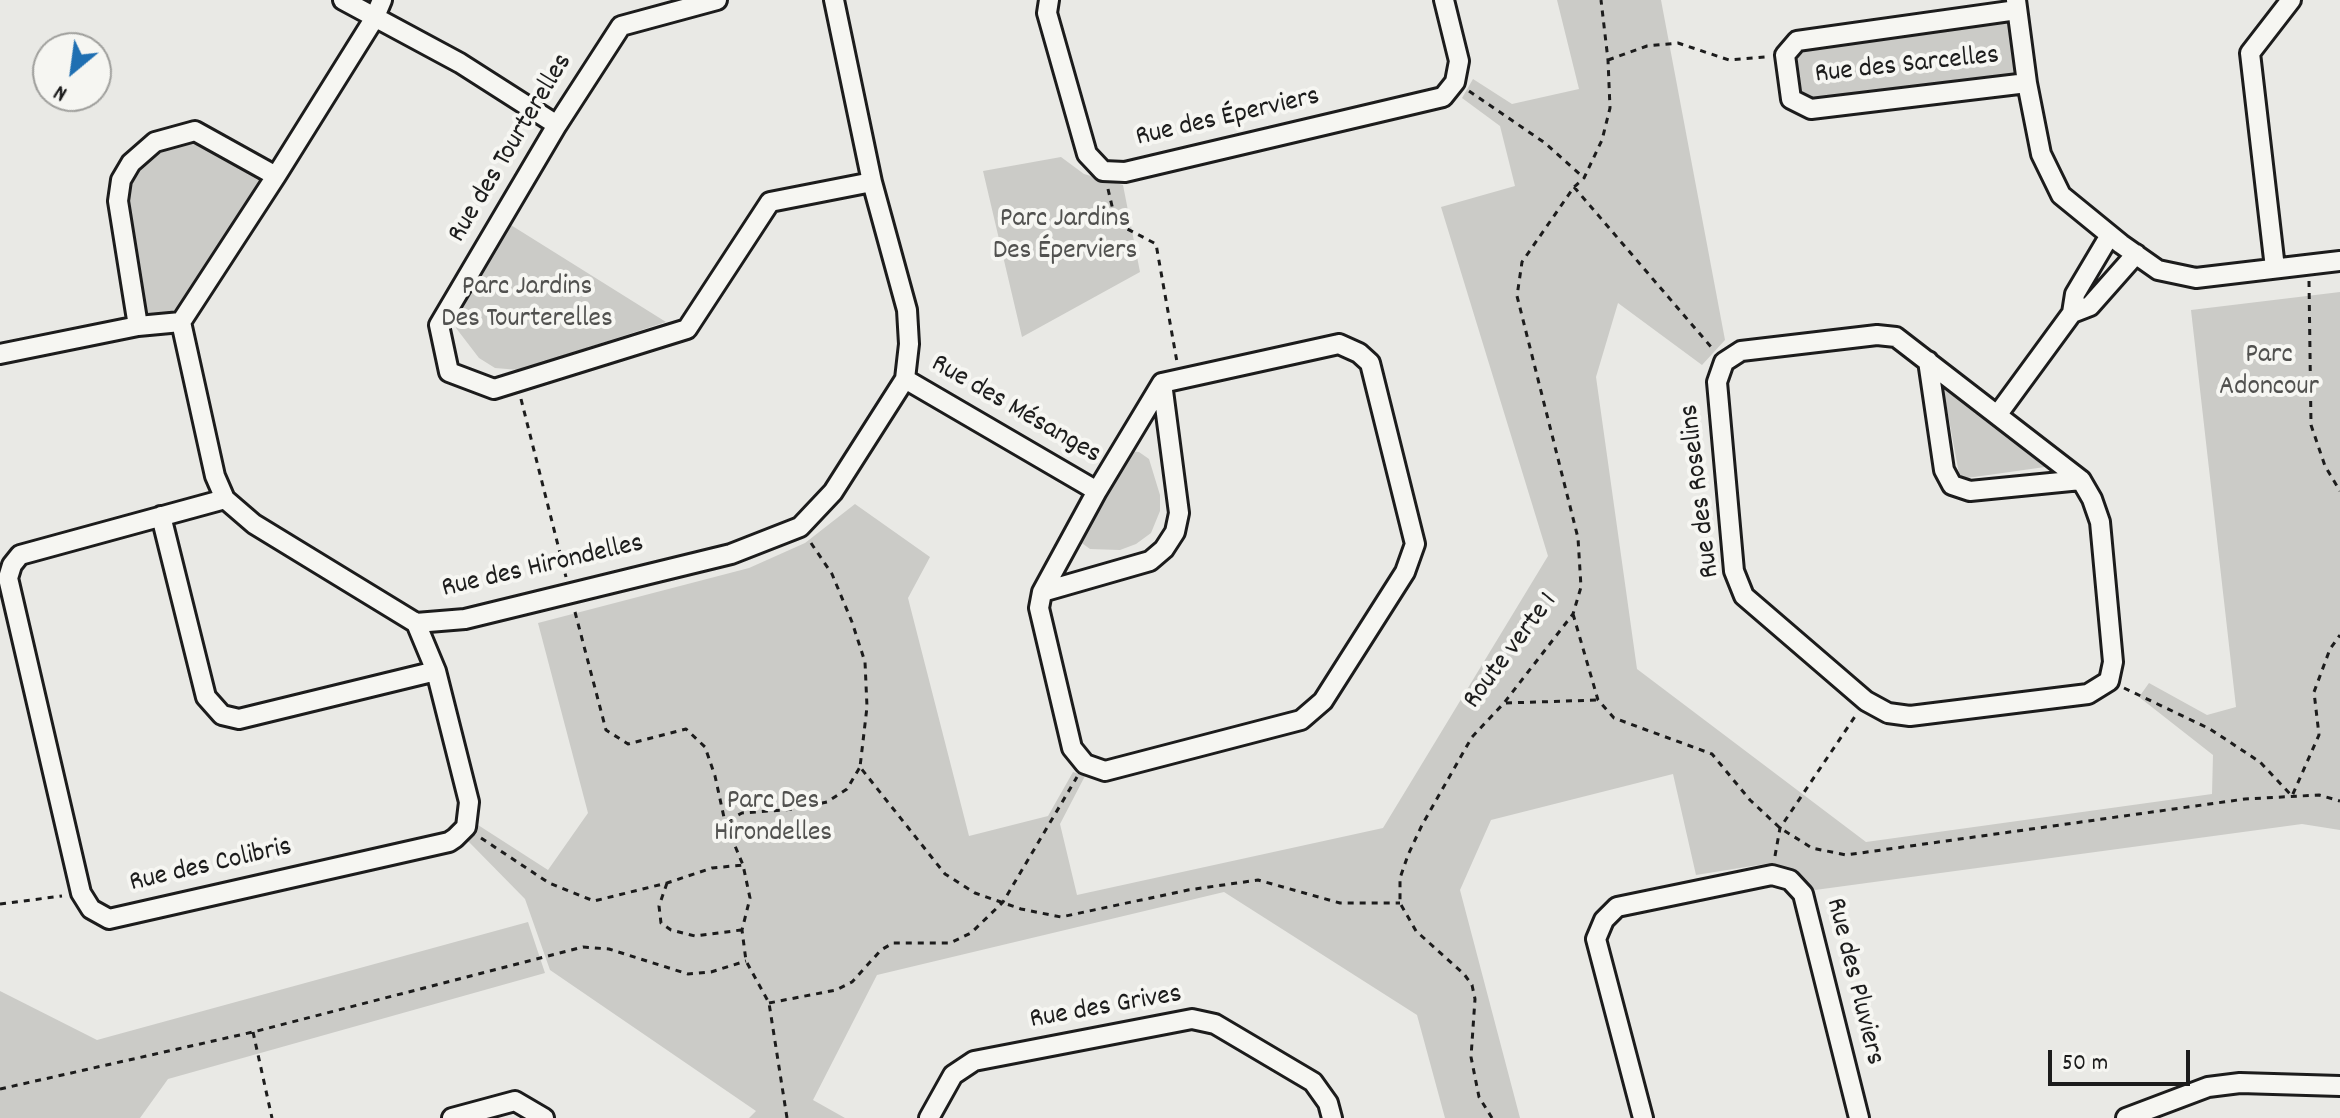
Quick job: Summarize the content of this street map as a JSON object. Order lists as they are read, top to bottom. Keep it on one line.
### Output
{"streets":{"street":["Rue des Sarcelles","Rue des Éperviers","Rue des Tourterelles","Rue des Mésanges","Rue des Roselins","Rue des Hirondelles","Rue des Colibris","Rue des Pluviers","Rue des Grives"],"path":["Route verte 1"]},"crossings":[["Rue des Tourterelles","Rue des Hirondelles"],["Rue des Mésanges","Rue des Hirondelles"]],"parks":["Parc Jardins Des Éperviers","Parc Jardins Des Tourterelles","Parc Adoncour","Parc Des Hirondelles"],"scale_bar":"50 m","north":"bottom left"}
